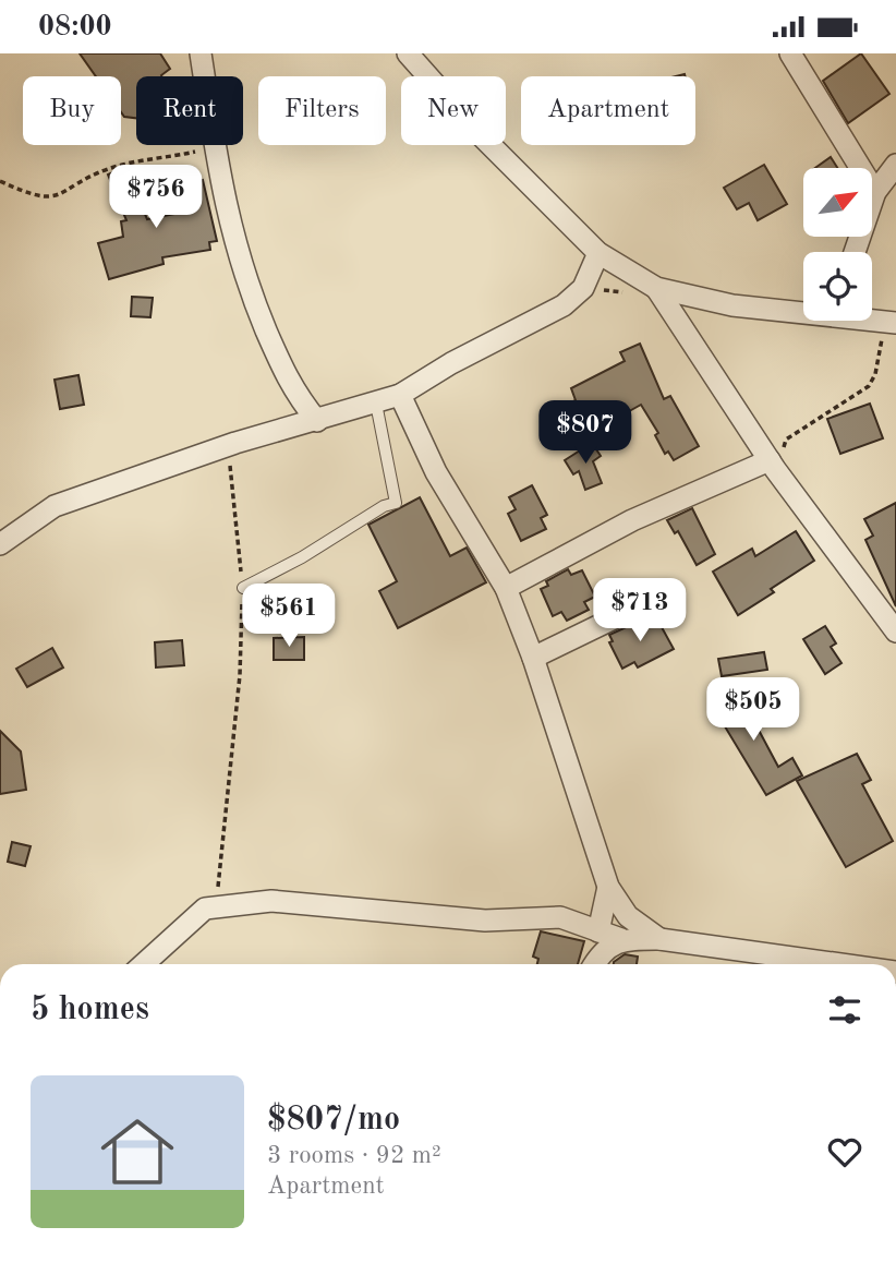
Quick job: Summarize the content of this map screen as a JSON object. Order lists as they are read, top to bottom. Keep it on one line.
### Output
{"north":"top right","page":{"status":"08:00","chip":["Buy","Rent","Filters","New","Apartment"],"price":["$756","$807","$713","$561","$505"],"heading":"5 homes","list":[{"name":"$807/mo","note":"3 rooms · 92 m² · Apartment"}]}}
